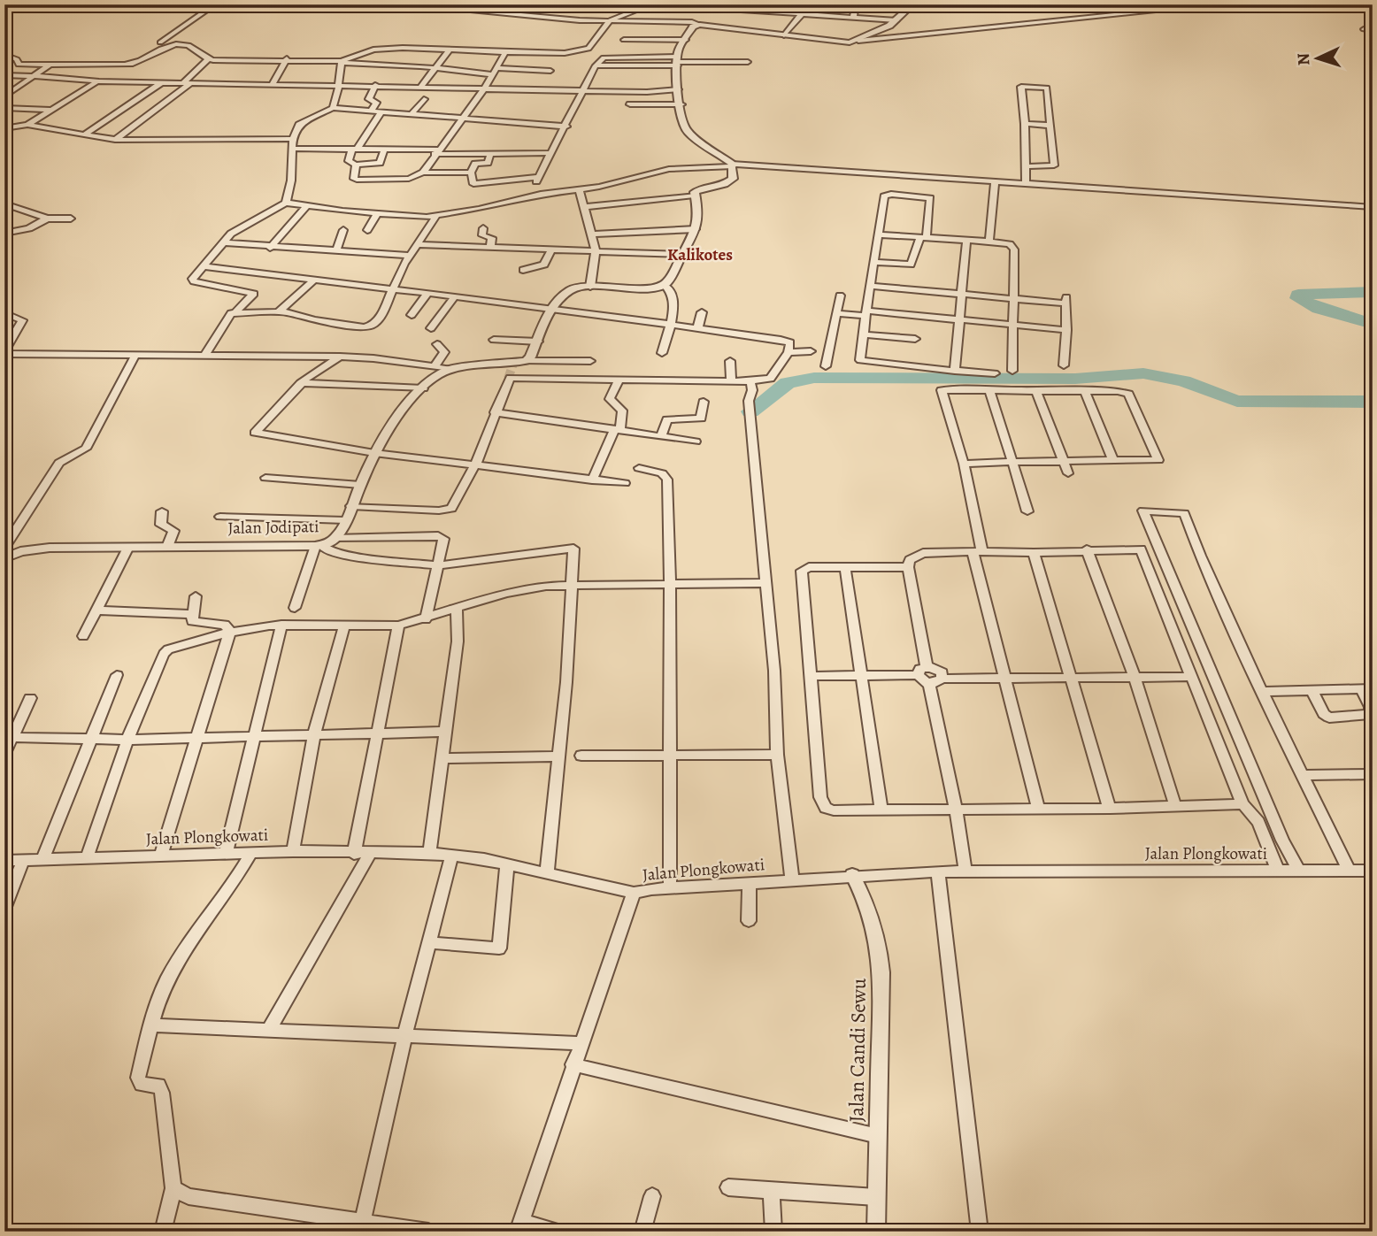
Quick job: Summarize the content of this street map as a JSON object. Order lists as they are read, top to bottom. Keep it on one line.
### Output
{"streets":{"street":["Jalan Jodipati","Jalan Plongkowati","Jalan Candi Sewu"]},"crossings":[["Jalan Plongkowati","Jalan Candi Sewu"]],"districts":["Kalikotes"],"north":"left"}
